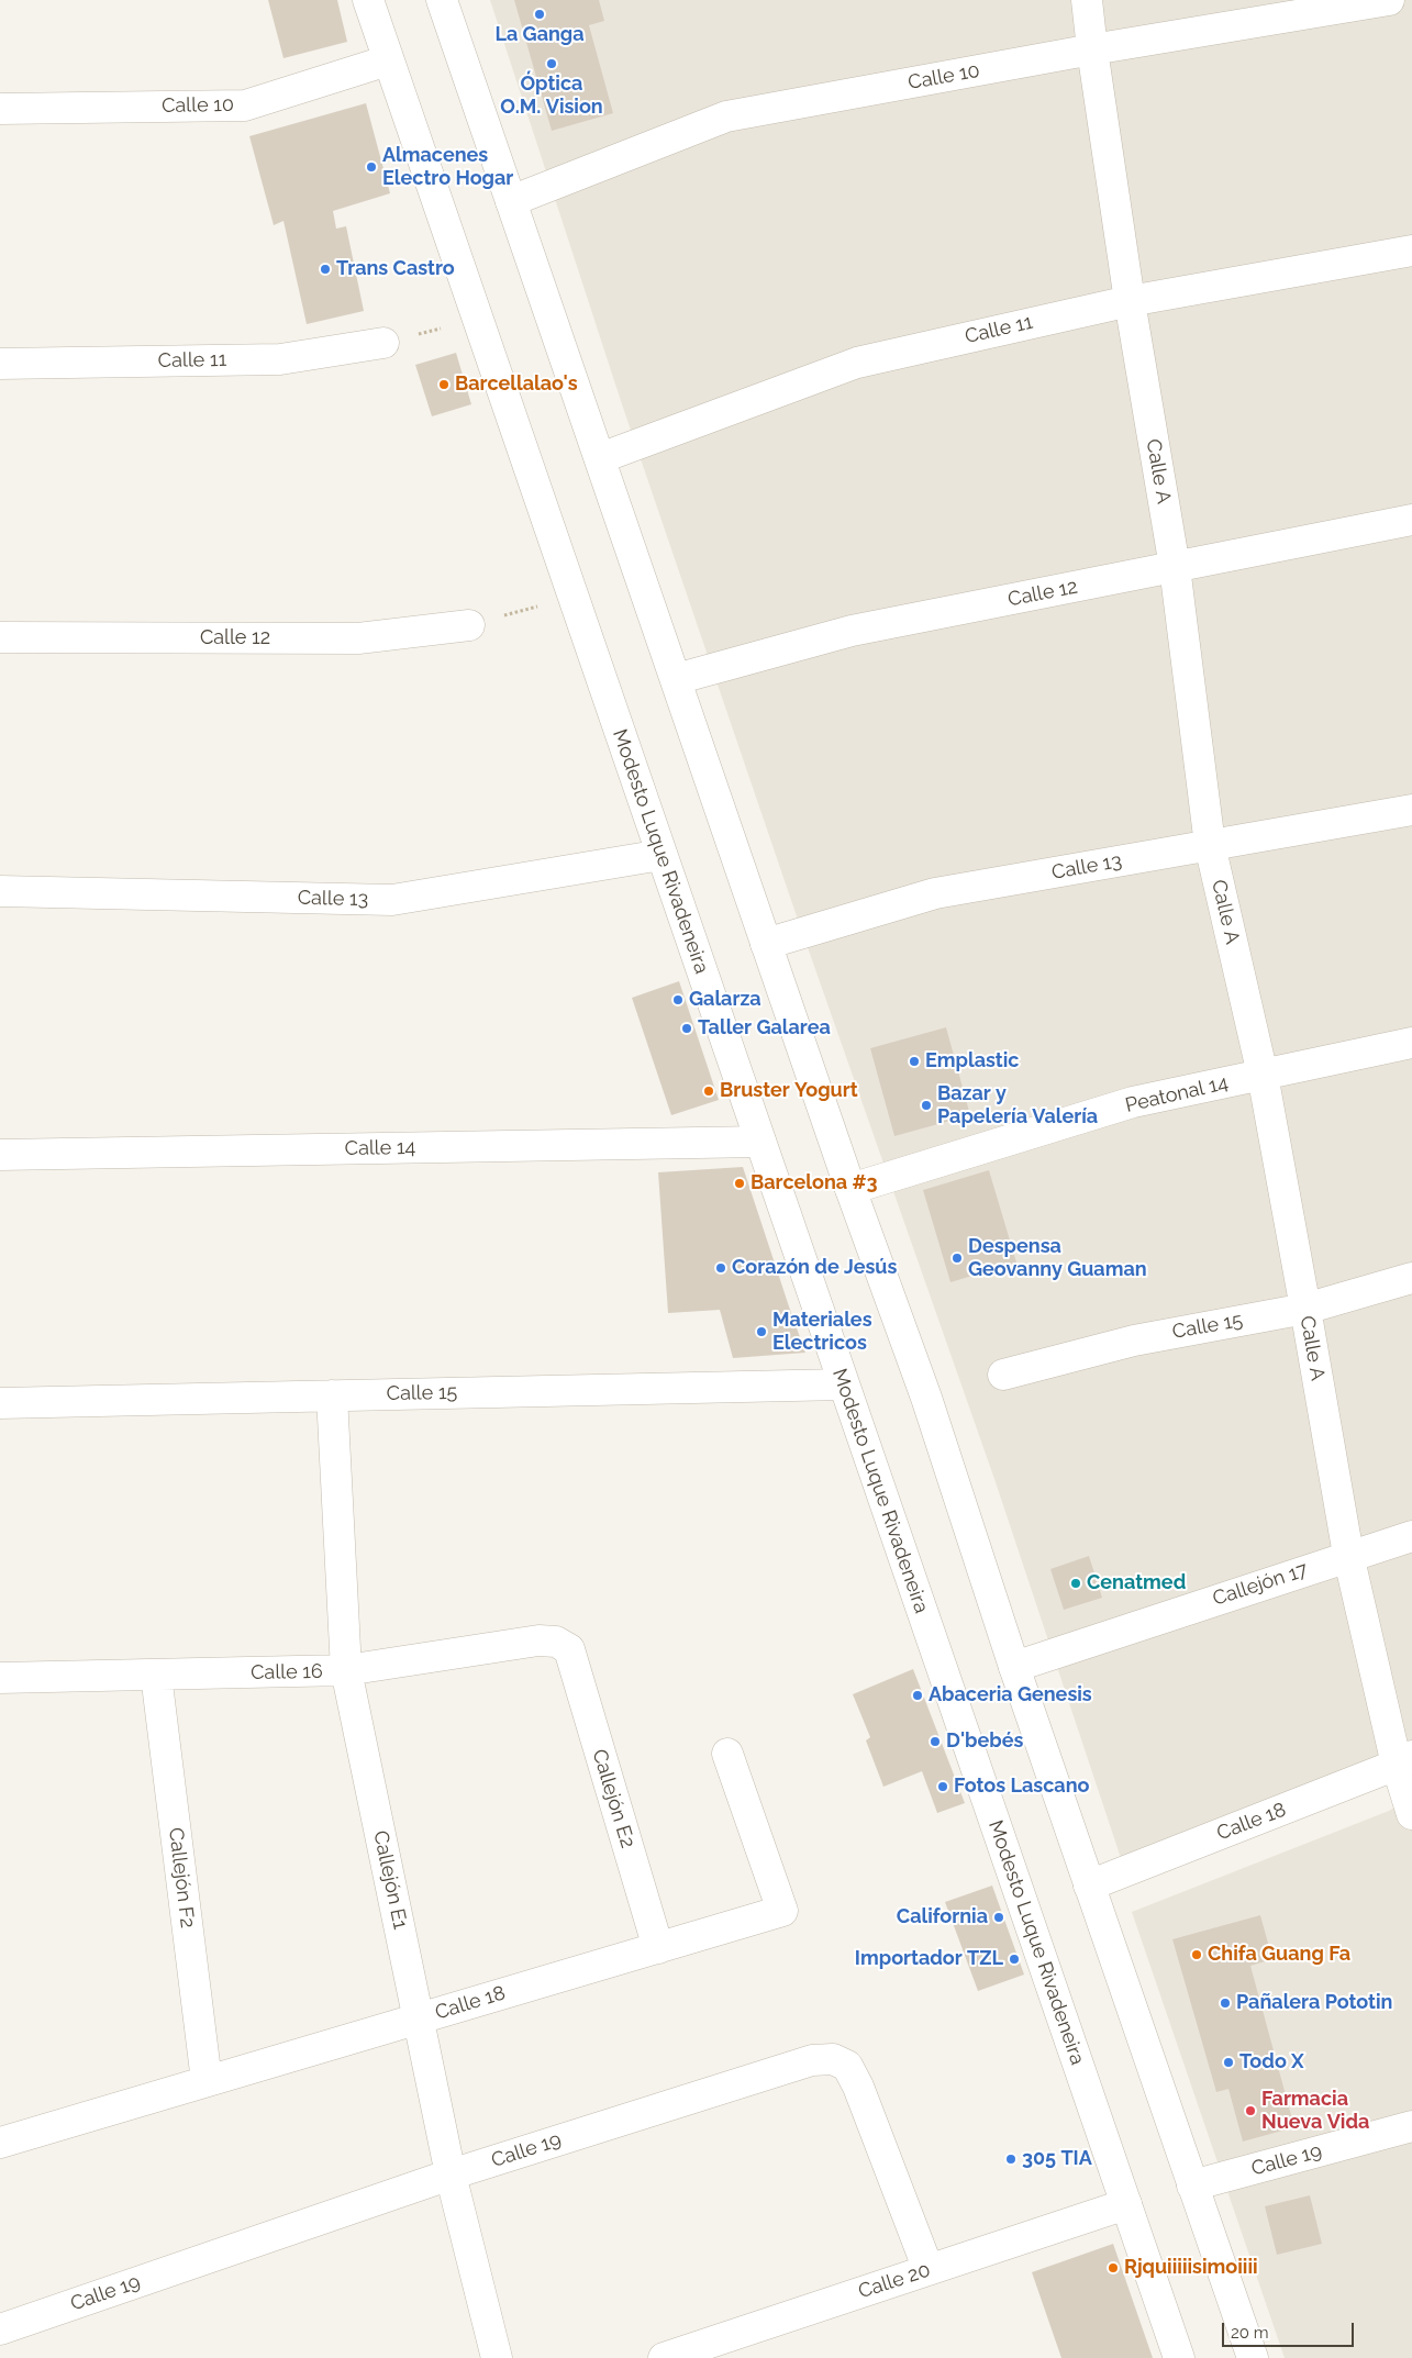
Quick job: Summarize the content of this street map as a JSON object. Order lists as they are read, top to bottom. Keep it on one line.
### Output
{"streets":{"street":["Calle 10","Calle 11","Calle A","Calle 12","Modesto Luque Rivadeneira","Calle 13","Peatonal 14","Calle 14","Calle 15","Callejón 17","Calle 16","Callejón E2","Calle 18","Callejón F2","Callejón E1","Calle 19","Calle 20"]},"crossings":[["Calle 10","Calle A"],["Calle 10","Modesto Luque Rivadeneira"],["Calle 11","Calle A"],["Calle A","Calle 12"],["Calle A","Calle 13"],["Calle A","Peatonal 14"],["Calle A","Calle 15"],["Calle A","Callejón 17"],["Calle A","Calle 18"],["Modesto Luque Rivadeneira","Calle 13"],["Modesto Luque Rivadeneira","Calle 14"],["Modesto Luque Rivadeneira","Calle 15"],["Modesto Luque Rivadeneira","Calle 20"],["Calle 15","Callejón E1"],["Calle 16","Callejón E2"],["Calle 16","Callejón F2"],["Calle 16","Callejón E1"],["Callejón E2","Calle 18"],["Calle 18","Callejón F2"],["Calle 18","Callejón E1"],["Callejón E1","Calle 19"],["Calle 19","Calle 20"]],"places":["La Ganga","Óptica O.M. Vision","Almacenes Electro Hogar","Trans Castro","Barcellalao's","Galarza","Taller Galarea","Emplastic","Bruster Yogurt","Bazar y Papelería Valería","Barcelona #3","Despensa Geovanny Guaman","Corazón de Jesús","Materiales Electricos","Cenatmed","Abaceria Genesis","D'bebés","Fotos Lascano","California","Chifa Guang Fa","Importador TZL","Pañalera Pototin","Todo X","Farmacia Nueva Vida","305 TIA","Rjquiiiiisimoiiii"],"scale_bar":"20 m"}
